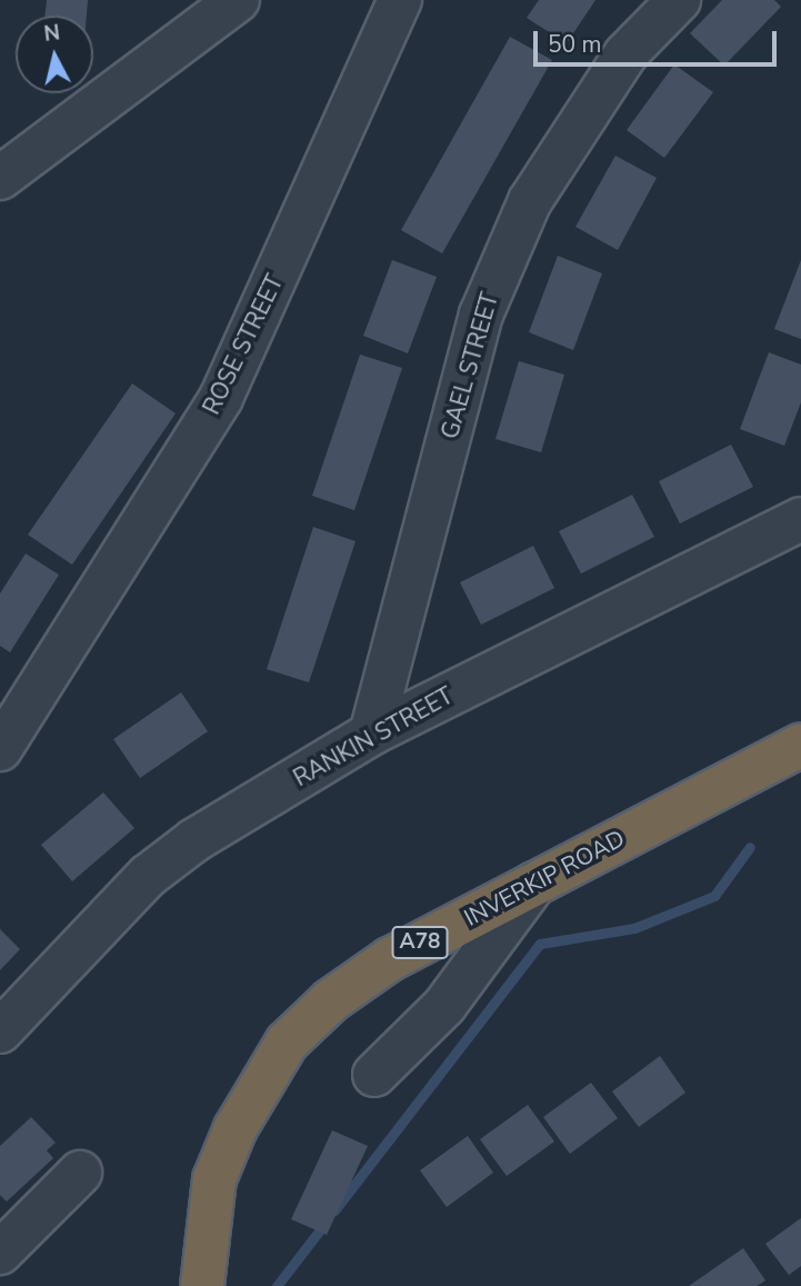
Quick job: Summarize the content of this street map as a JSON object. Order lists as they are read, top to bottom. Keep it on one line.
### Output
{"streets":{"highway":["INVERKIP ROAD","A78"],"street":["ROSE STREET","GAEL STREET","RANKIN STREET"]},"crossings":[["GAEL STREET","RANKIN STREET"]],"scale_bar":"50 m","north":"top"}
